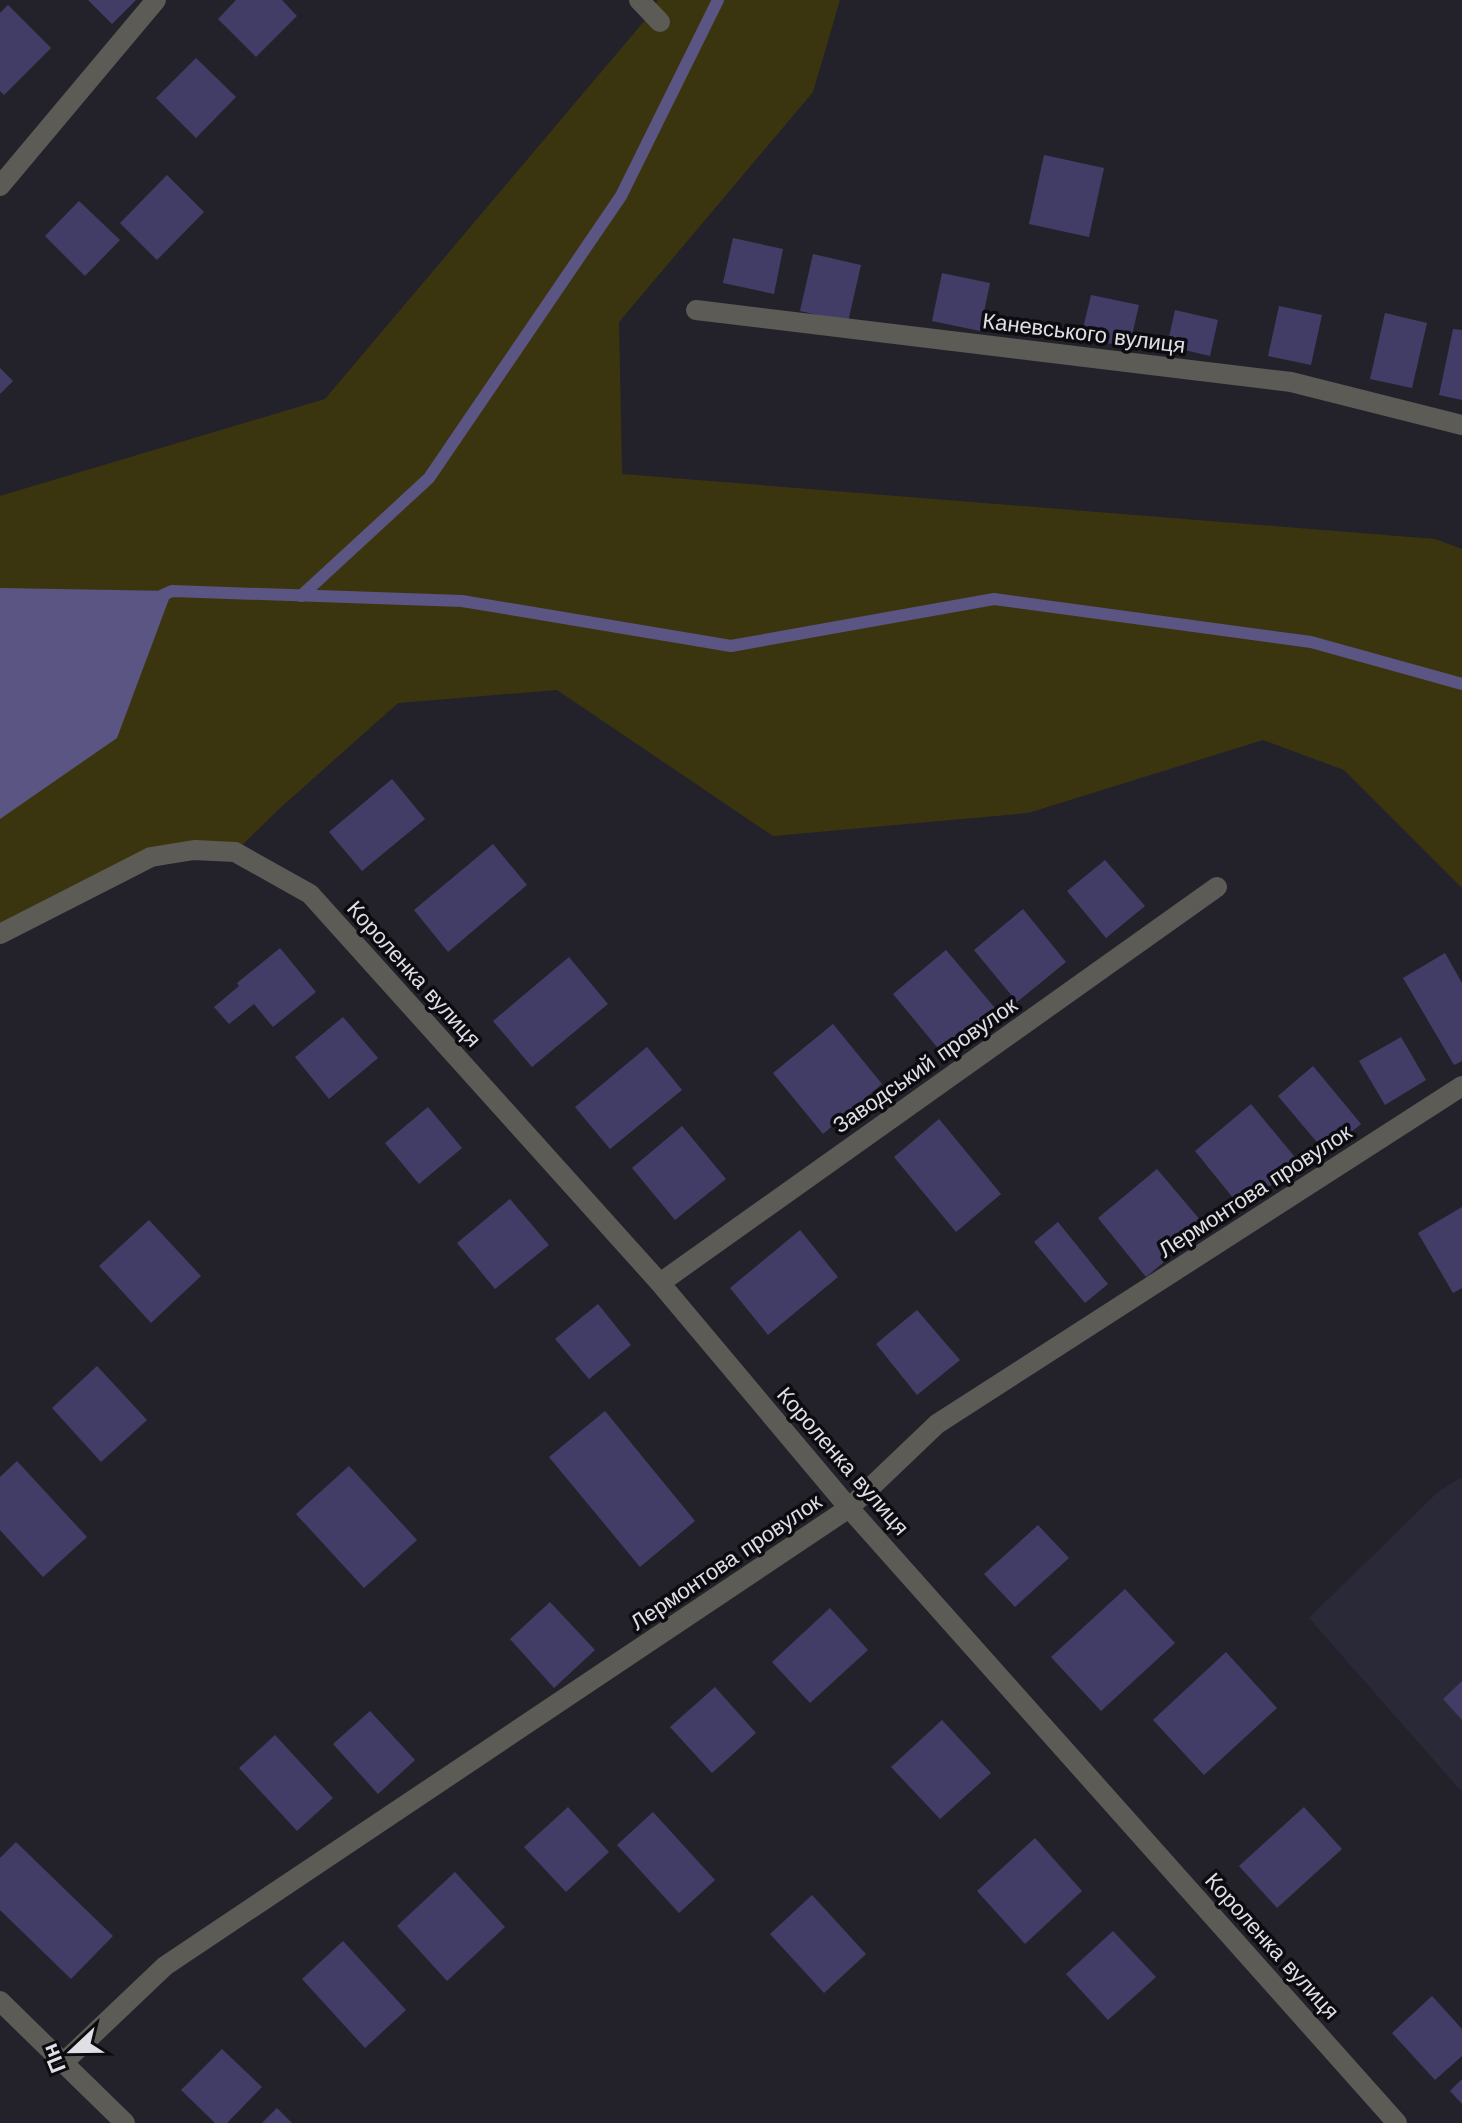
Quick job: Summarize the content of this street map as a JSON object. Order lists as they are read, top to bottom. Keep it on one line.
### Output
{"streets":{"street":["Каневського вулиця","Короленка вулиця","Заводський провулок","Лермонтова провулок"]},"crossings":[["Короленка вулиця","Заводський провулок"],["Короленка вулиця","Лермонтова провулок"]],"north":"left"}
